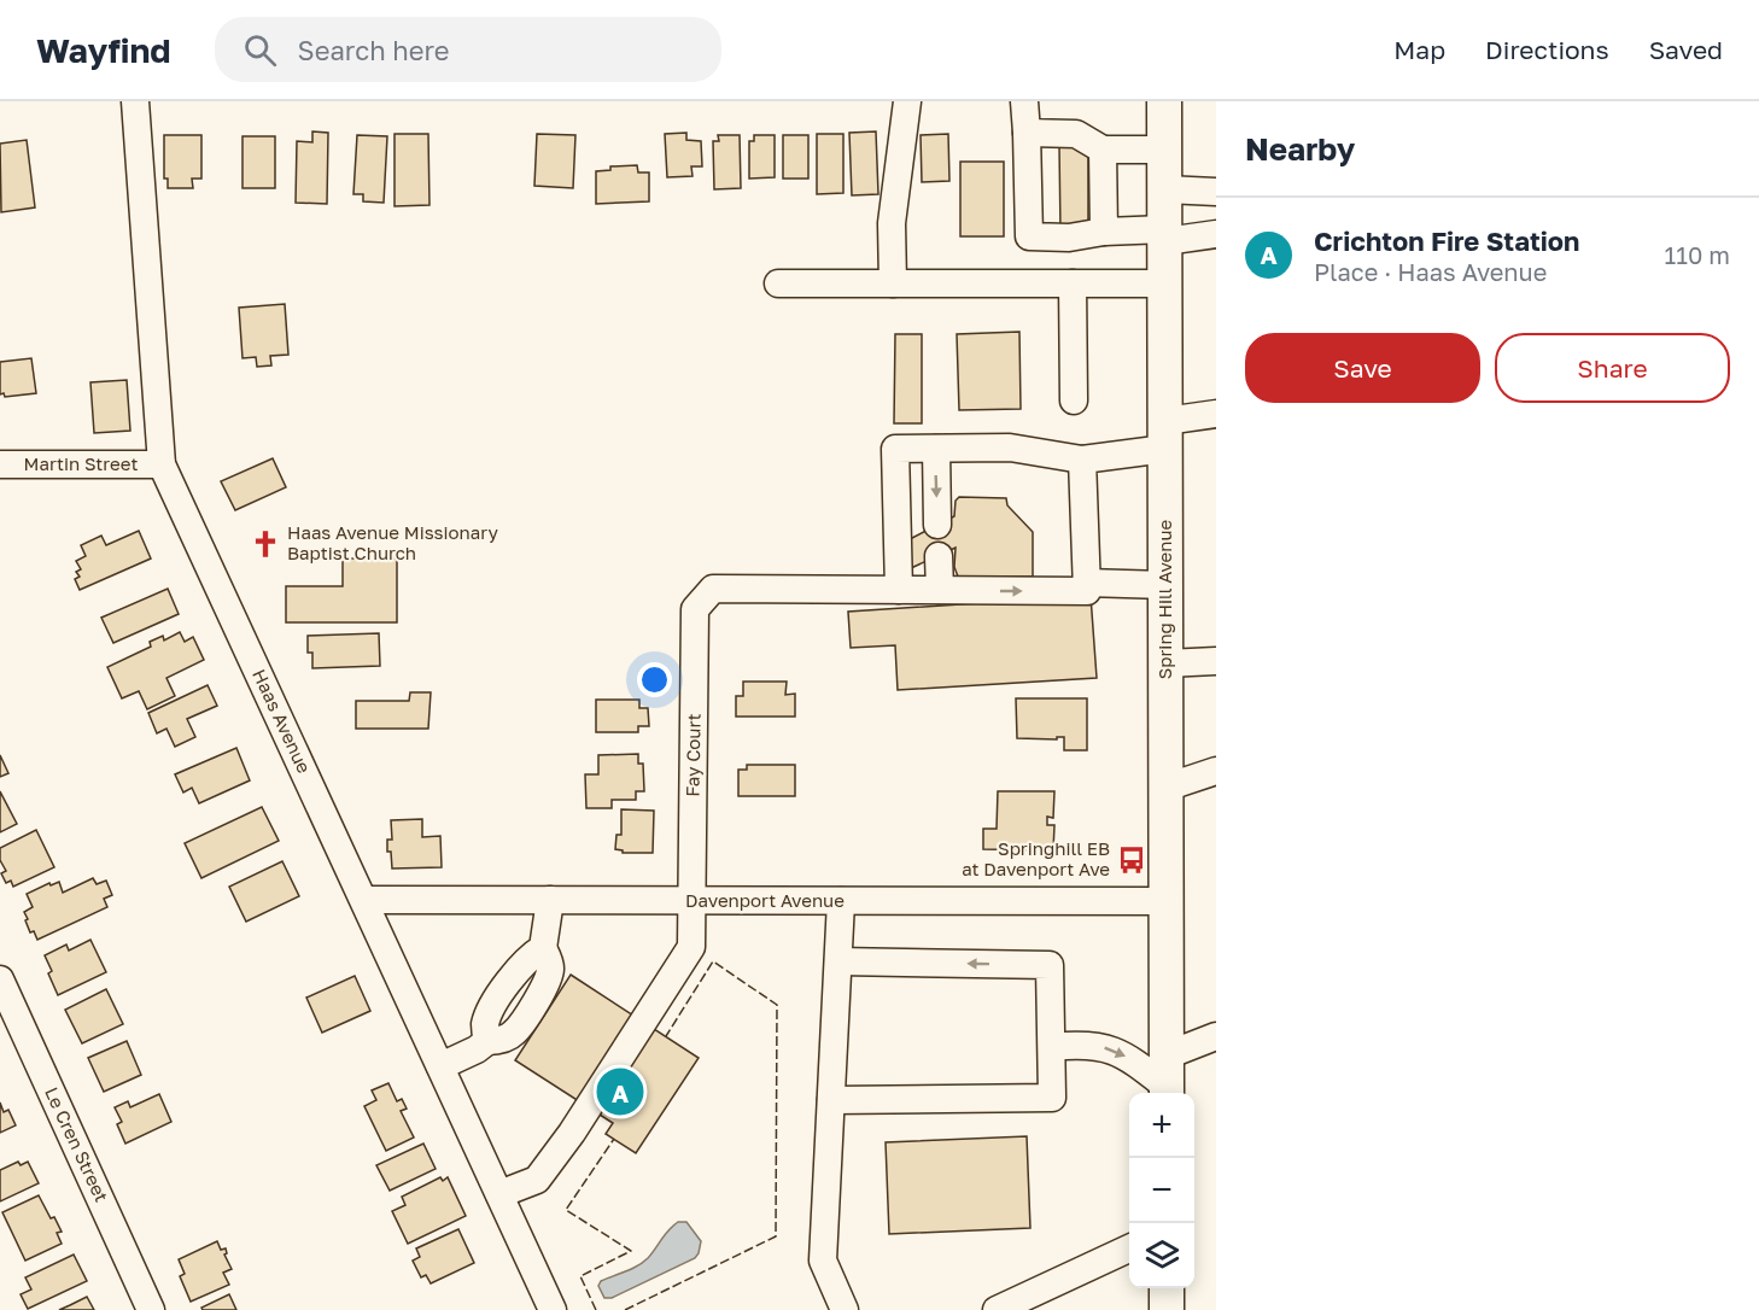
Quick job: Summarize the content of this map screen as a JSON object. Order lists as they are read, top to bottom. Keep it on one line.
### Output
{"streets":{"main road":["Spring Hill Avenue"],"street":["Martin Street","Haas Avenue","Fay Court","Davenport Avenue","Le Cren Street"]},"crossings":[["Martin Street","Haas Avenue"],["Spring Hill Avenue","Davenport Avenue"],["Haas Avenue","Fay Court"],["Haas Avenue","Davenport Avenue"],["Fay Court","Davenport Avenue"]],"places":{"church":["Haas Avenue Missionary Baptist Church"],"bus stop":["Springhill EB at Davenport Ave"]},"page":{"header":"Wayfind","search":"Search here","nav":["Map","Directions","Saved"],"heading":"Nearby","list":[{"mark":"A","name":"Crichton Fire Station","note":"Place · Haas Avenue","value":"110 m"}],"buttons":["Save","Share"],"pins":"A","map_buttons":["+","−"]}}
